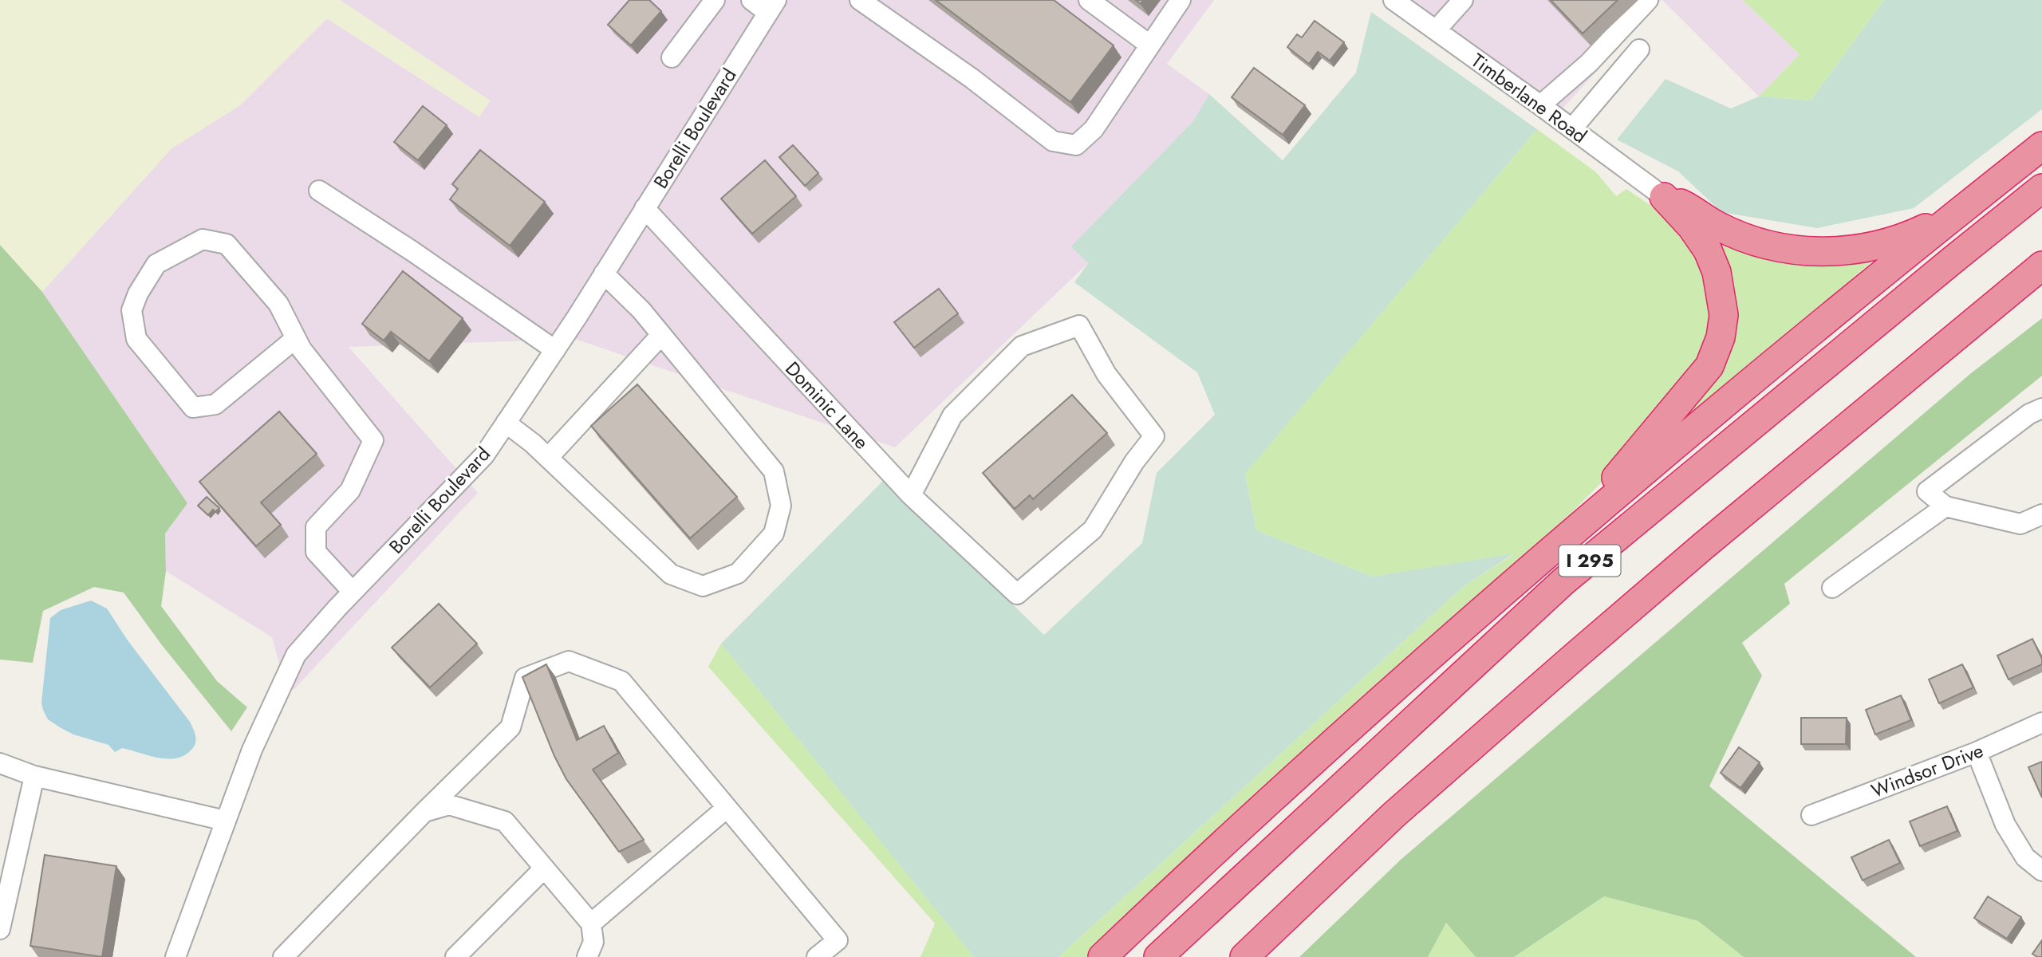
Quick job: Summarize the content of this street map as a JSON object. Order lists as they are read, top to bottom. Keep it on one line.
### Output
{"streets":{"highway":["I 295"],"street":["Timberlane Road","Borelli Boulevard","Dominic Lane","Windsor Drive"]},"crossings":[["Borelli Boulevard","Dominic Lane"]]}
